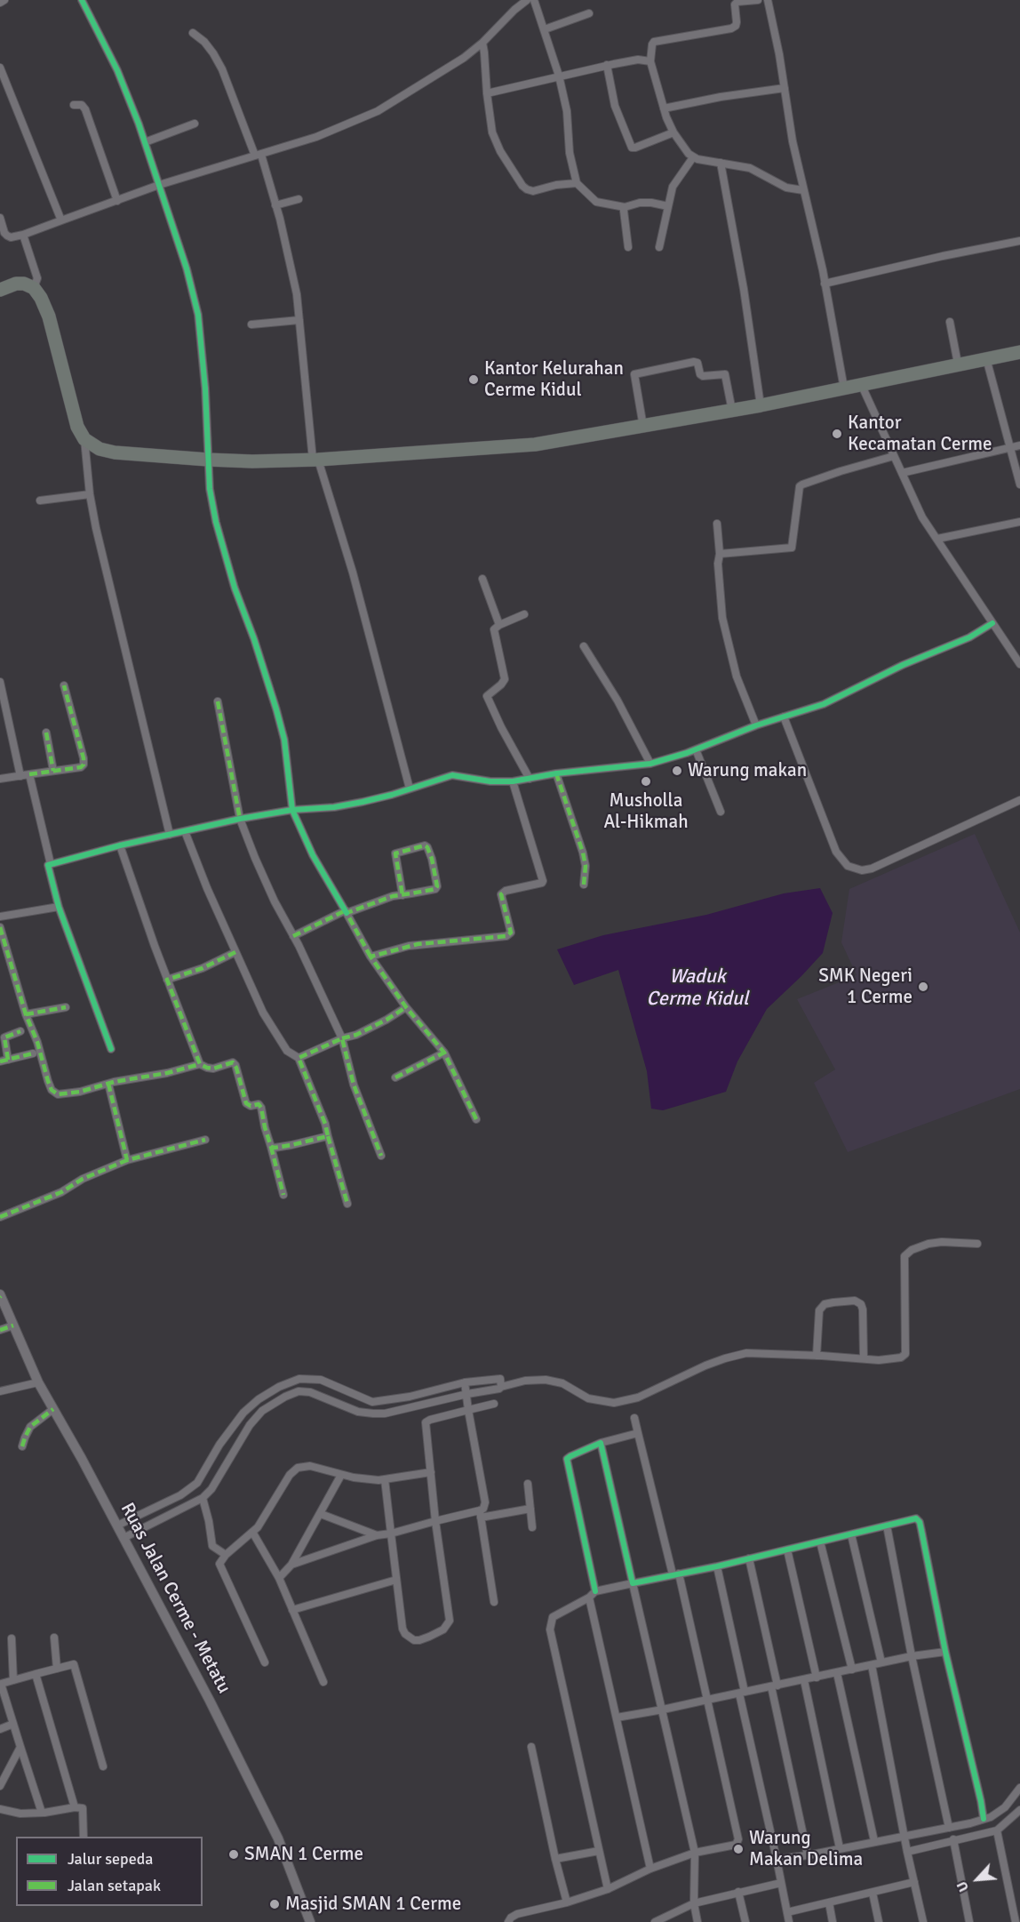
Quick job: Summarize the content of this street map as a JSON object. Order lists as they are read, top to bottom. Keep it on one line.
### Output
{"streets":{"main road":["Ruas Jalan Cerme - Metatu"]},"water":["Waduk Cerme Kidul"],"places":["Kantor Kelurahan Cerme Kidul","Kantor Kecamatan Cerme","Warung makan","Musholla Al-Hikmah","SMK Negeri 1 Cerme","Warung Makan Delima","SMAN 1 Cerme","Masjid SMAN 1 Cerme"],"legend":["Jalur sepeda","Jalan setapak"],"north":"bottom left"}
